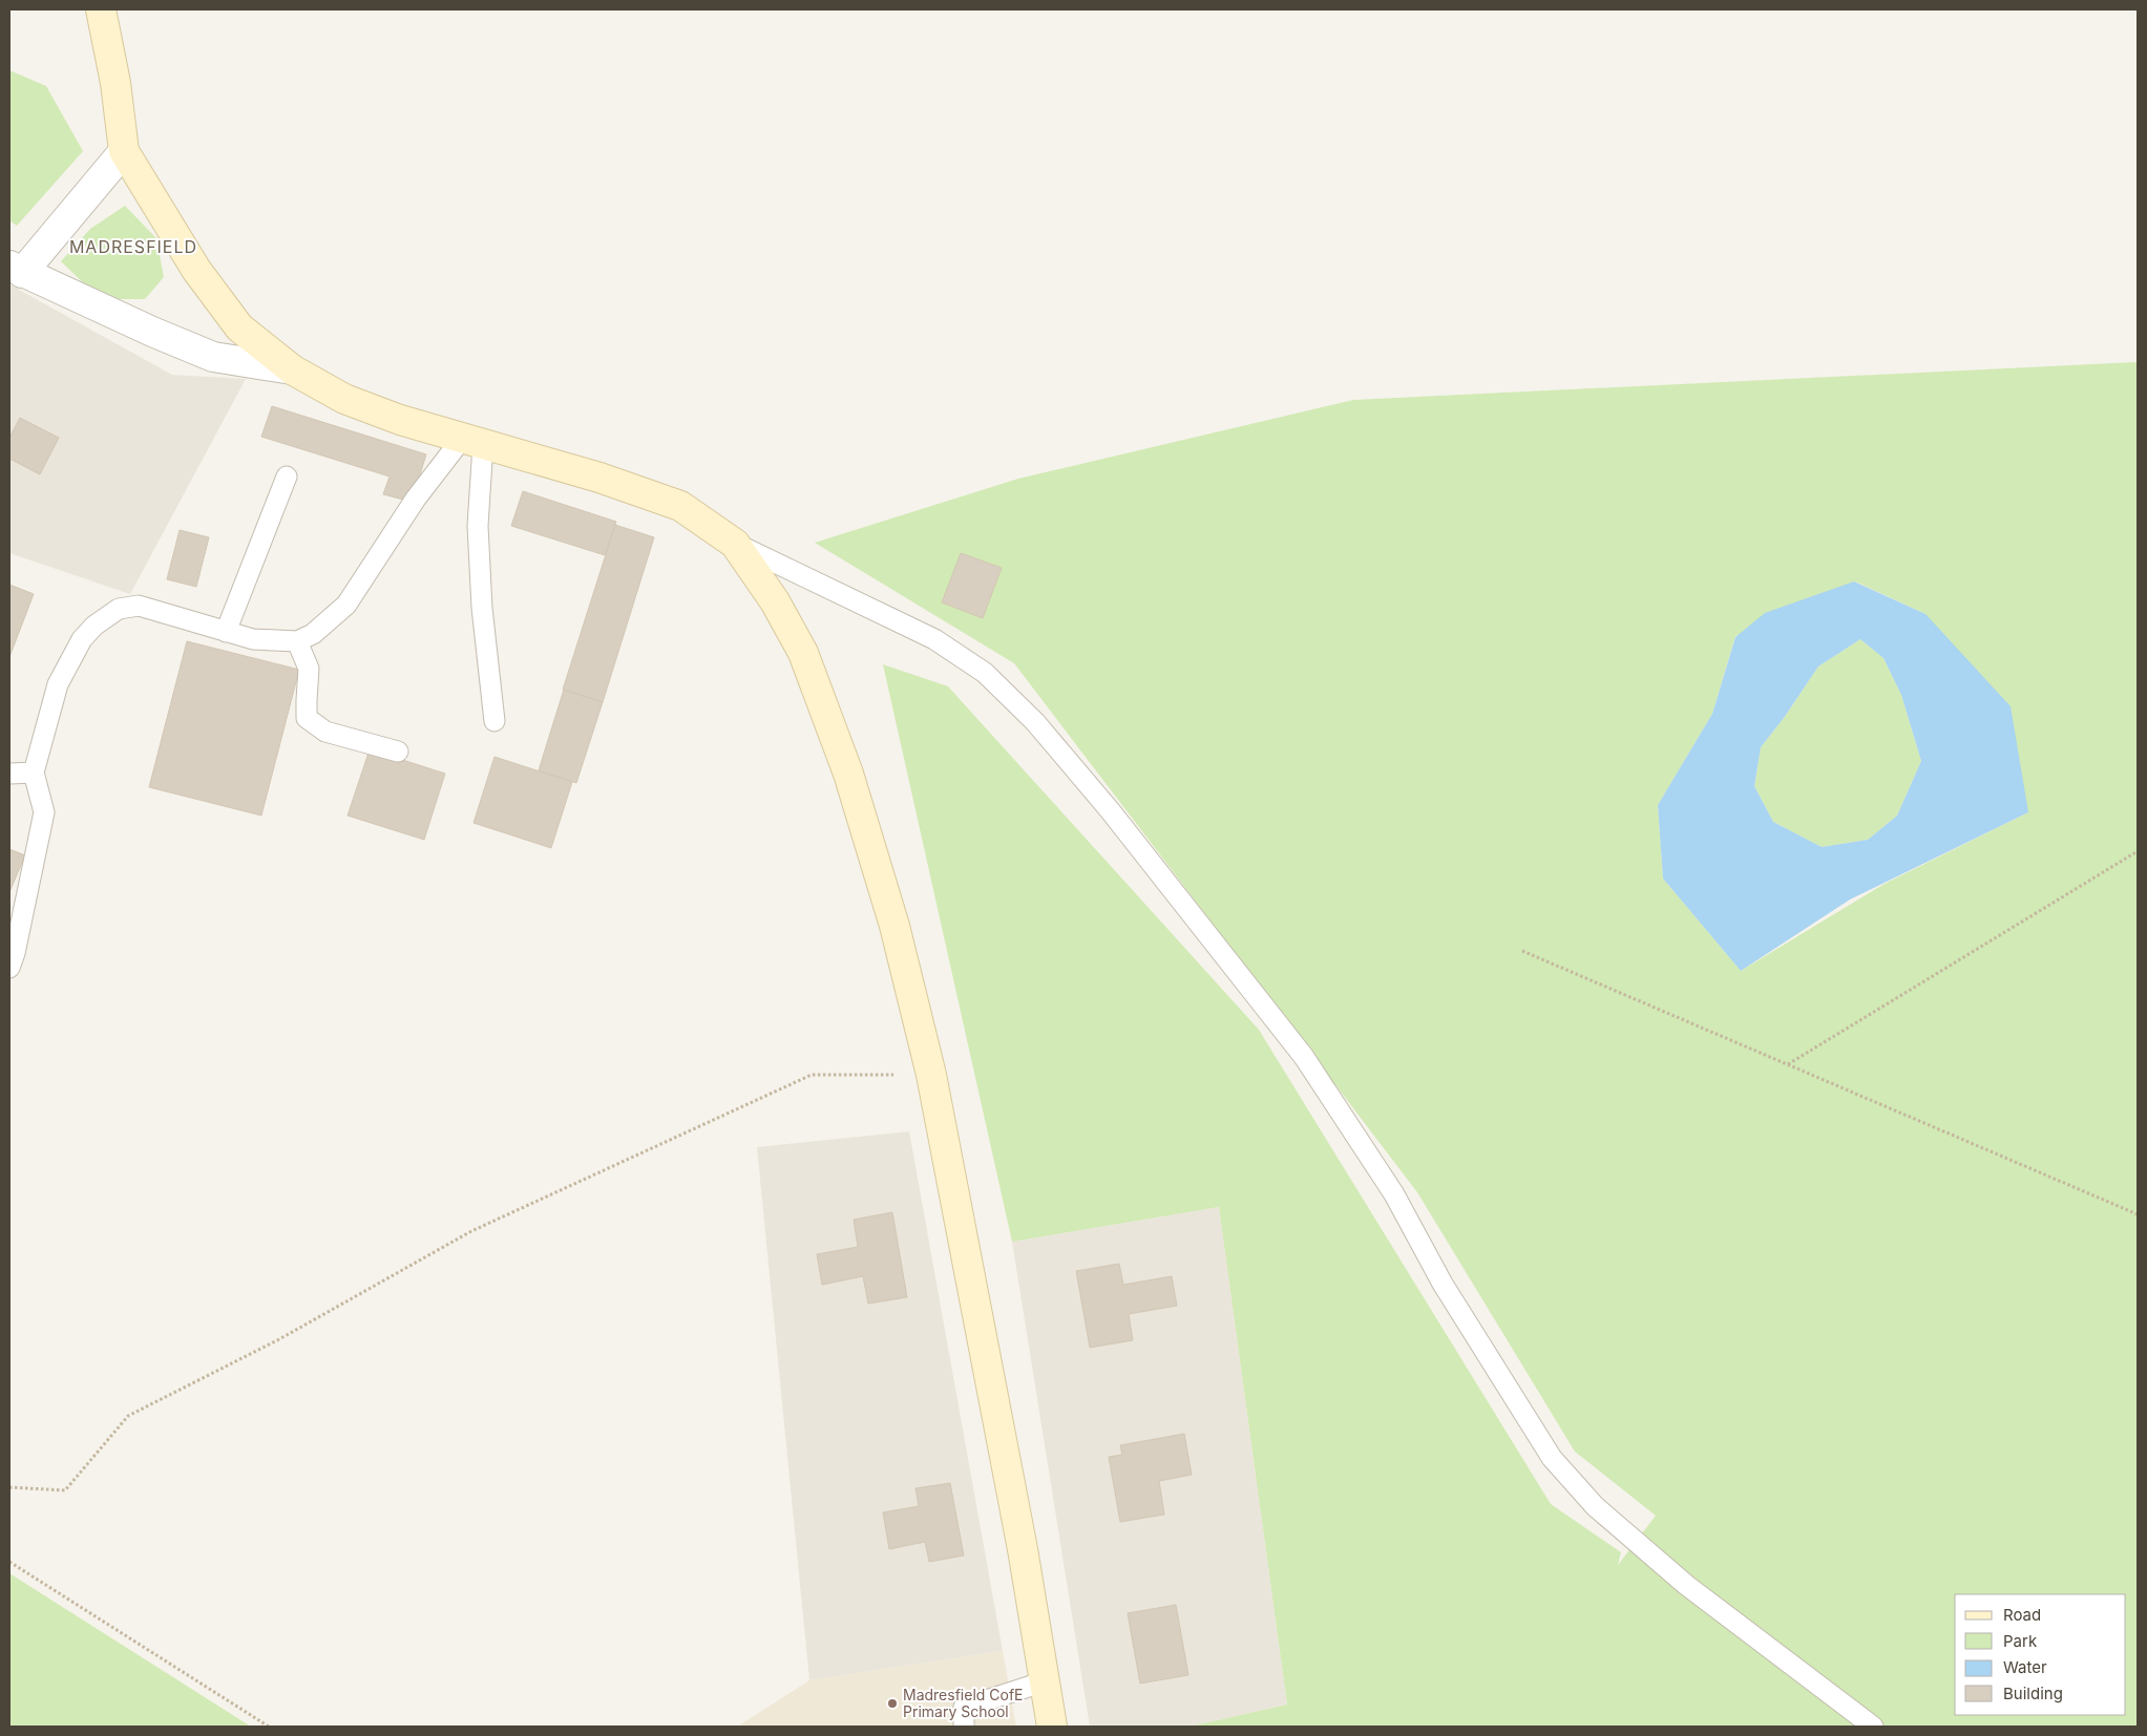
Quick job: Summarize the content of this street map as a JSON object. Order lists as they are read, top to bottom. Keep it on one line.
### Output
{"districts":["MADRESFIELD"],"places":["Madresfield CofE Primary School"],"legend":["Road","Park","Water","Building"]}
